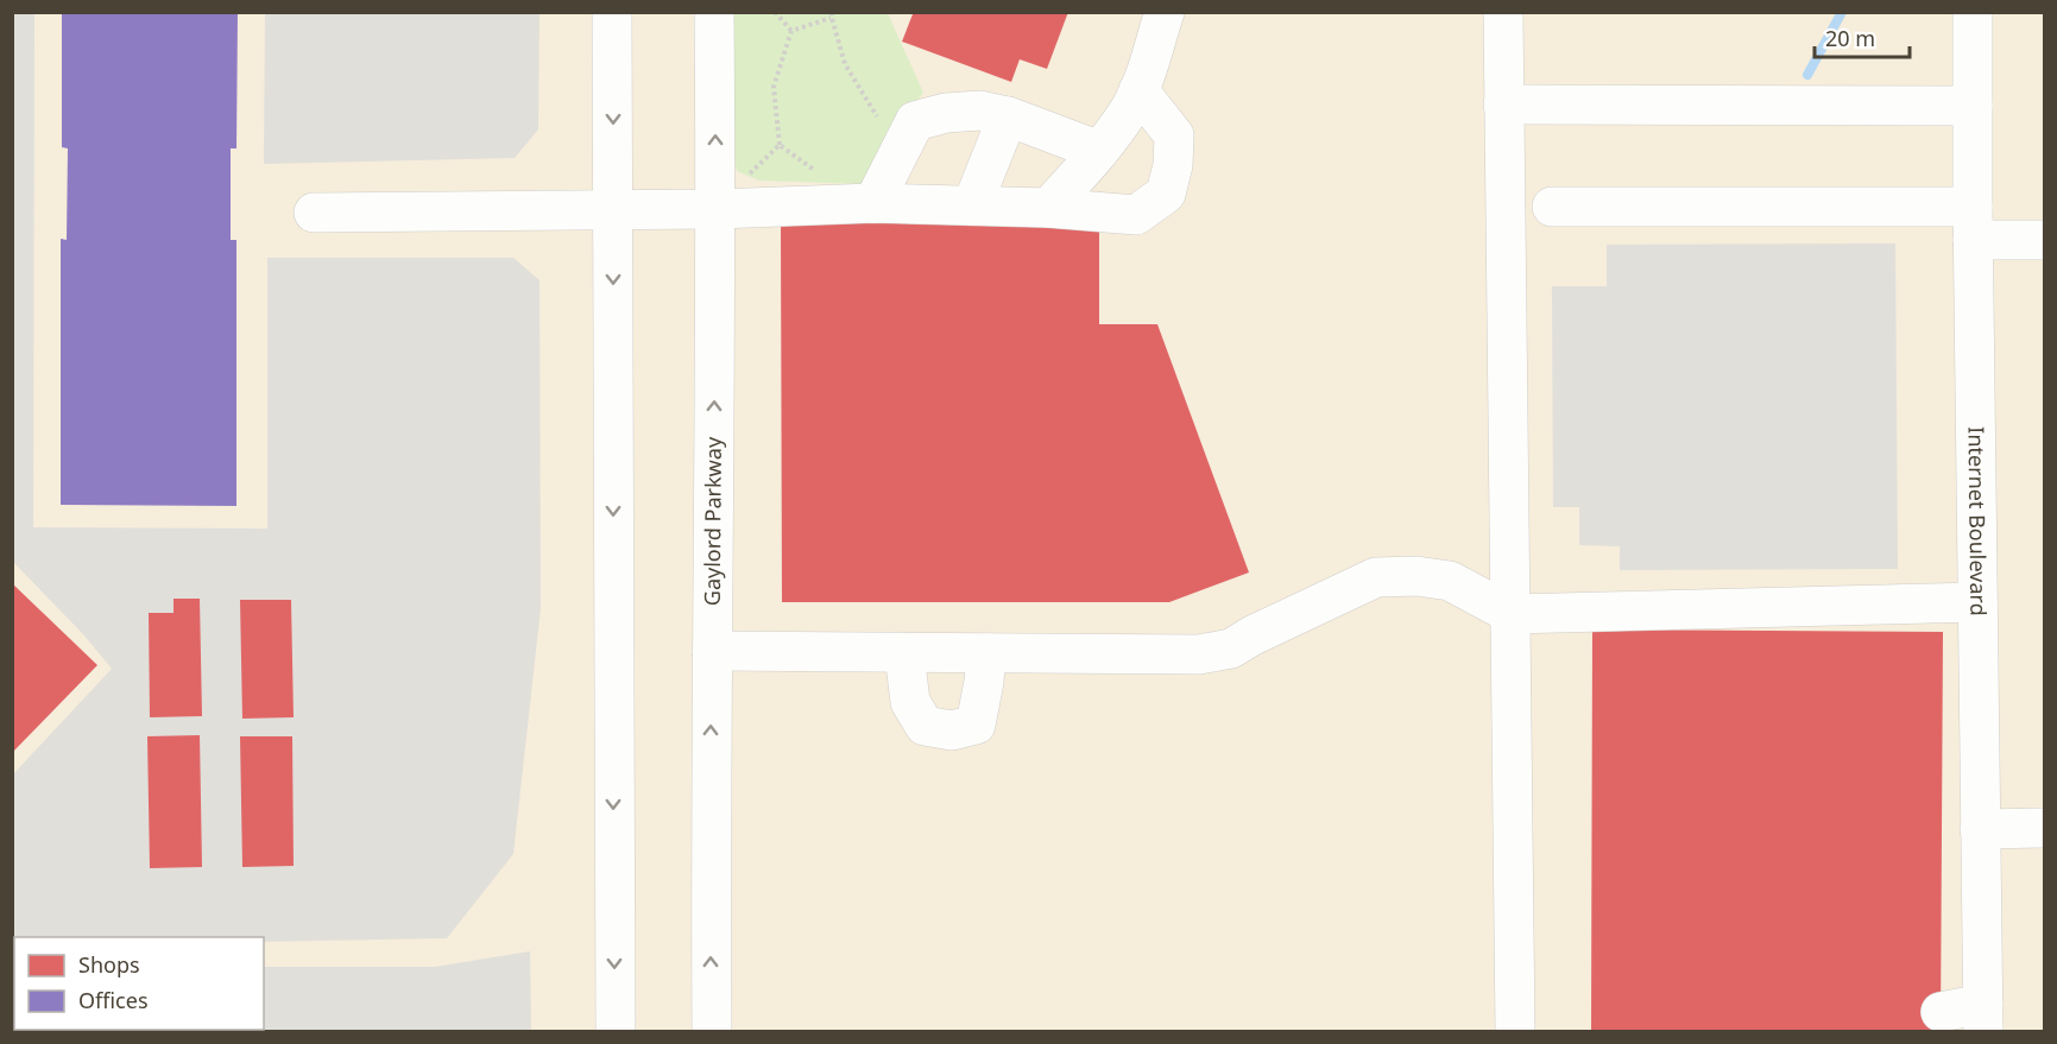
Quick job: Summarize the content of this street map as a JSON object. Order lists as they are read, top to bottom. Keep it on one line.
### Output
{"streets":{"street":["Gaylord Parkway","Internet Boulevard"]},"legend":["Shops","Offices"],"scale_bar":"20 m"}
